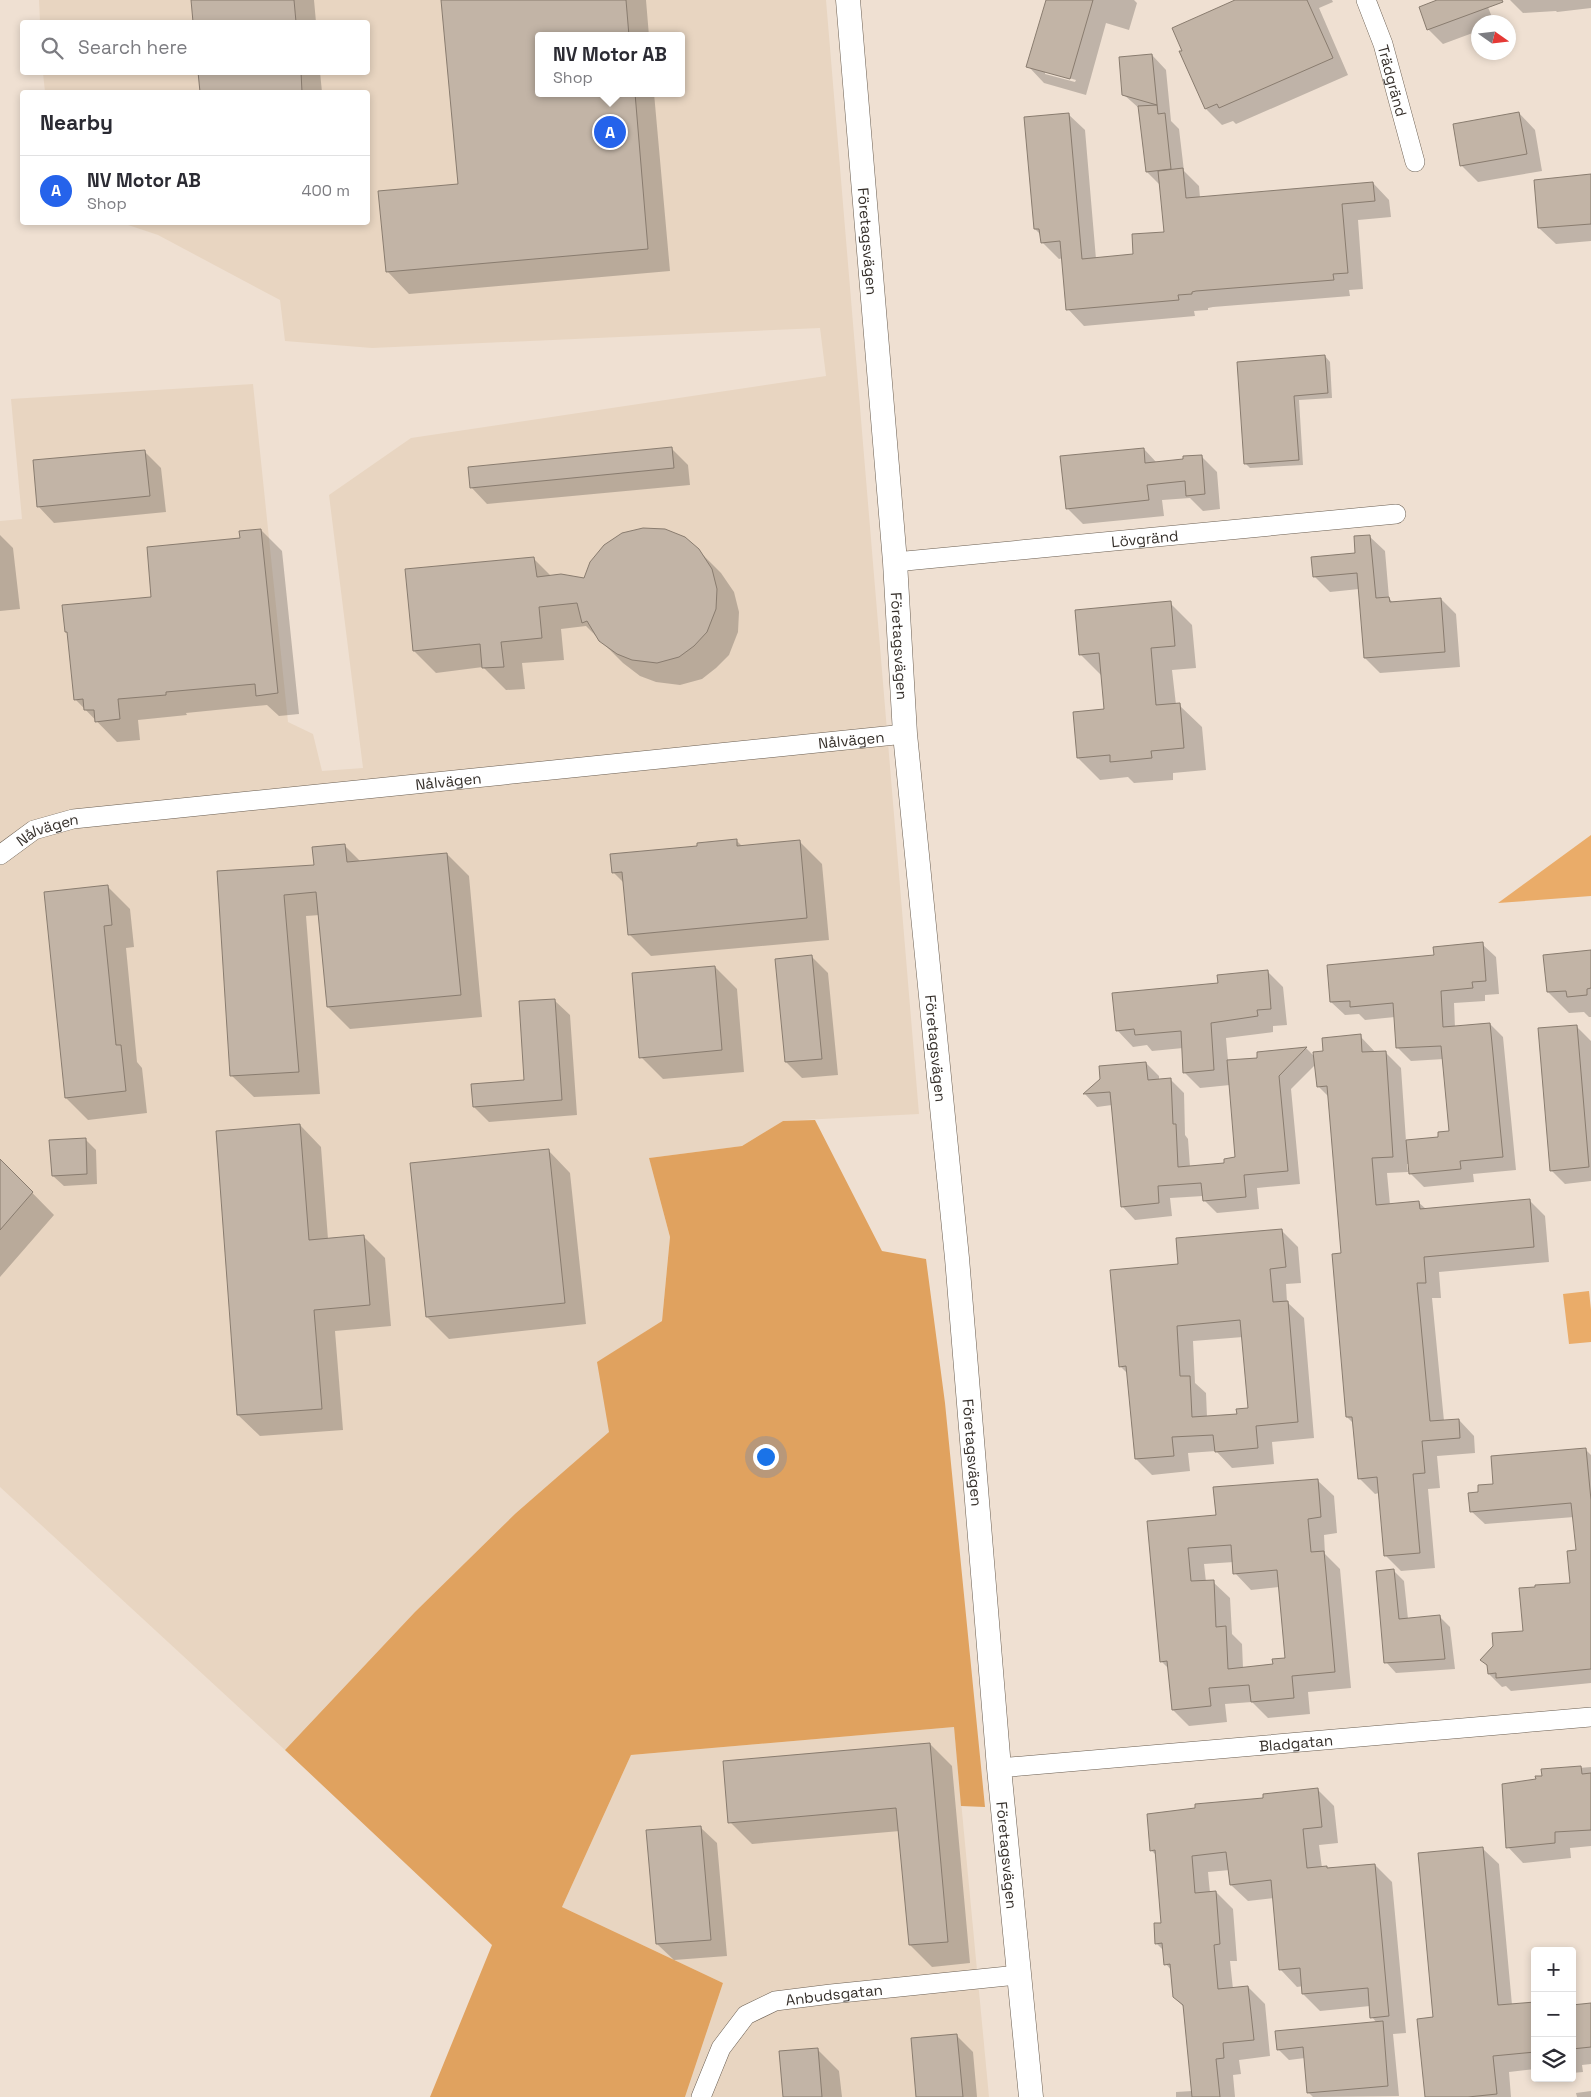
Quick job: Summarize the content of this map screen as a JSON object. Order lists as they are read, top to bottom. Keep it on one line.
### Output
{"streets":{"street":["Trädgränd","Företagsvägen","Lövgränd","Nålvägen","Bladgatan","Anbudsgatan"]},"crossings":[["Företagsvägen","Lövgränd"],["Företagsvägen","Nålvägen"],["Företagsvägen","Bladgatan"],["Företagsvägen","Anbudsgatan"]],"north":"right","page":{"search":"Search here","popup":["NV Motor AB","Shop"],"heading":"Nearby","pins":"A","list":[{"mark":"A","name":"NV Motor AB","note":"Shop","value":"400 m"}],"map_buttons":["+","−"]}}
